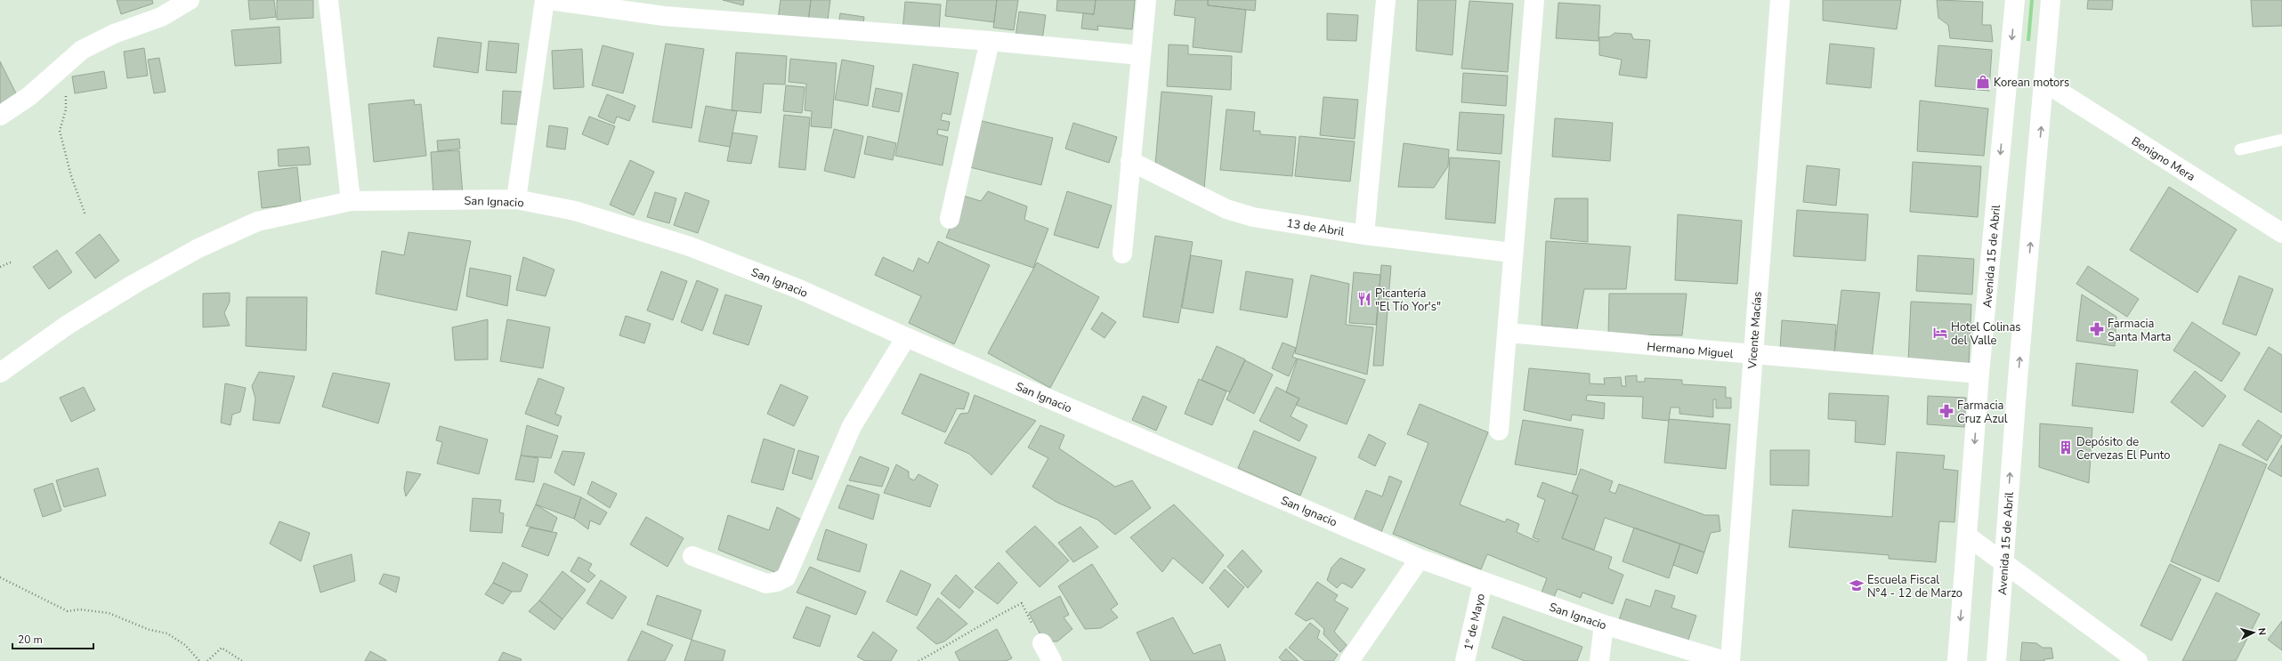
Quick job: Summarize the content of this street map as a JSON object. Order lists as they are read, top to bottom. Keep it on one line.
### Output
{"streets":{"street":["Benigno Mera","San Ignacio","13 de Abril","Avenida 15 de Abril","Vicente Macías","Hermano Miguel","1º de Mayo"]},"crossings":[["Benigno Mera","Avenida 15 de Abril"],["San Ignacio","1º de Mayo"],["Avenida 15 de Abril","Hermano Miguel"],["Vicente Macías","Hermano Miguel"]],"places":{"shop":["Korean motors"],"restaurant":["Picantería \"El Tío Yor's\""],"pharmacy":["Farmacia Santa Marta","Farmacia Cruz Azul"],"hotel":["Hotel Colinas del Valle"],"building":["Depósito de Cervezas El Punto"],"school or university":["Escuela Fiscal N°4 - 12 de Marzo"]},"scale_bar":"20 m","north":"right"}
